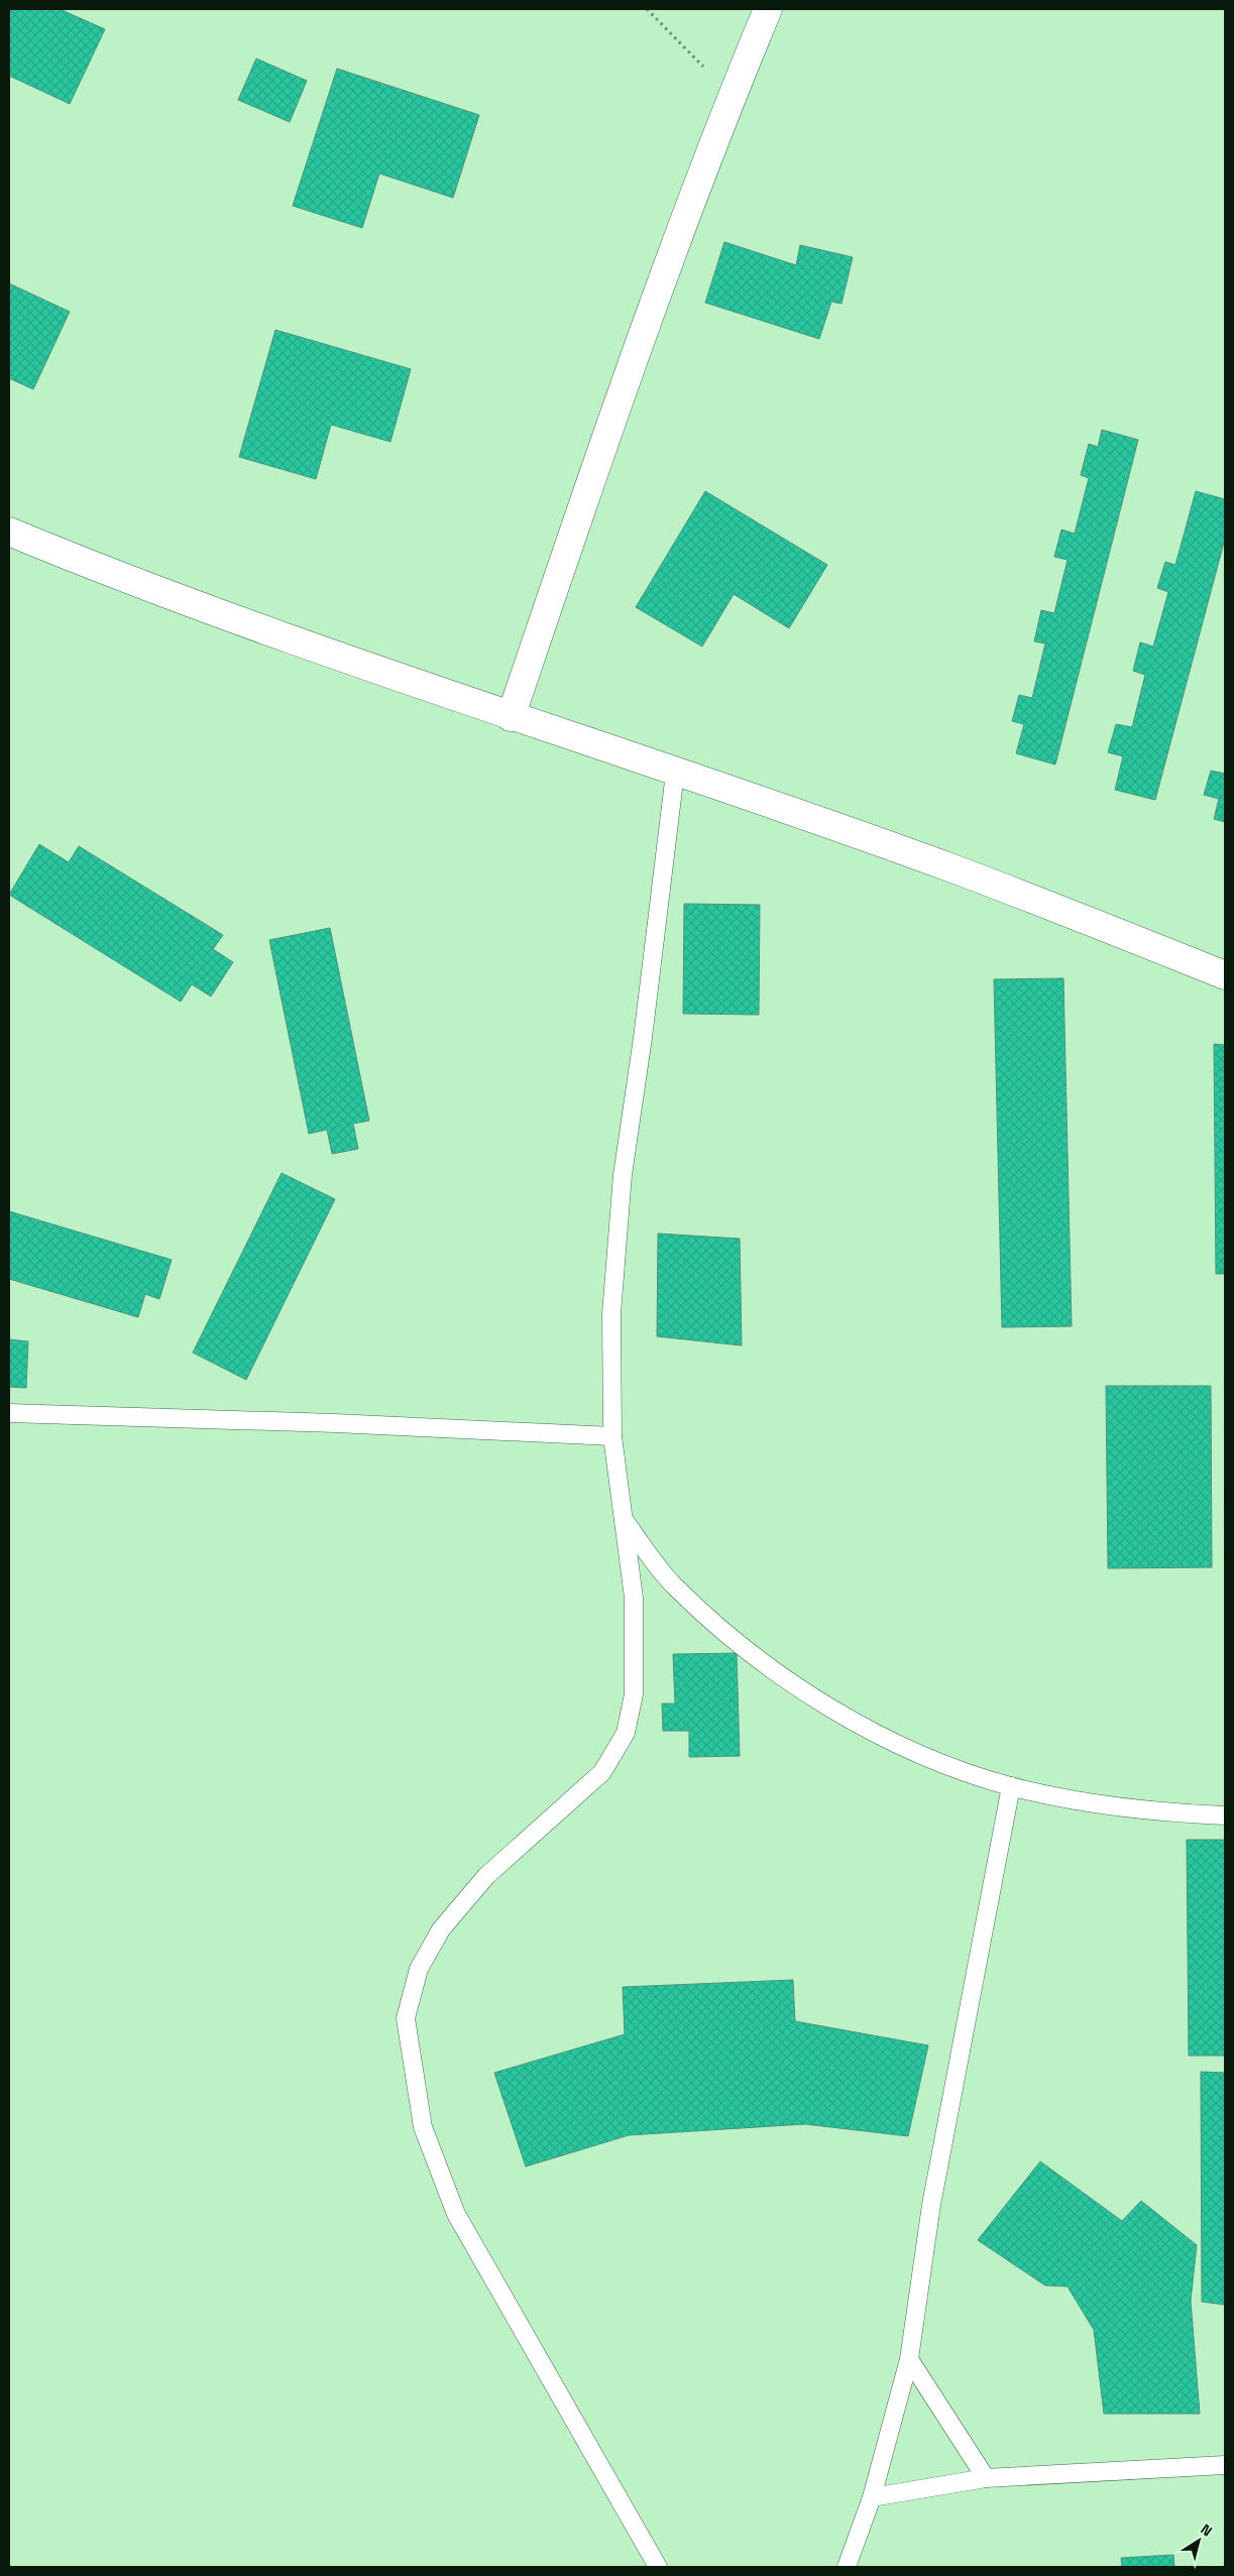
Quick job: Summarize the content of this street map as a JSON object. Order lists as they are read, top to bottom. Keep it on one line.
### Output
{"north":"top right"}
